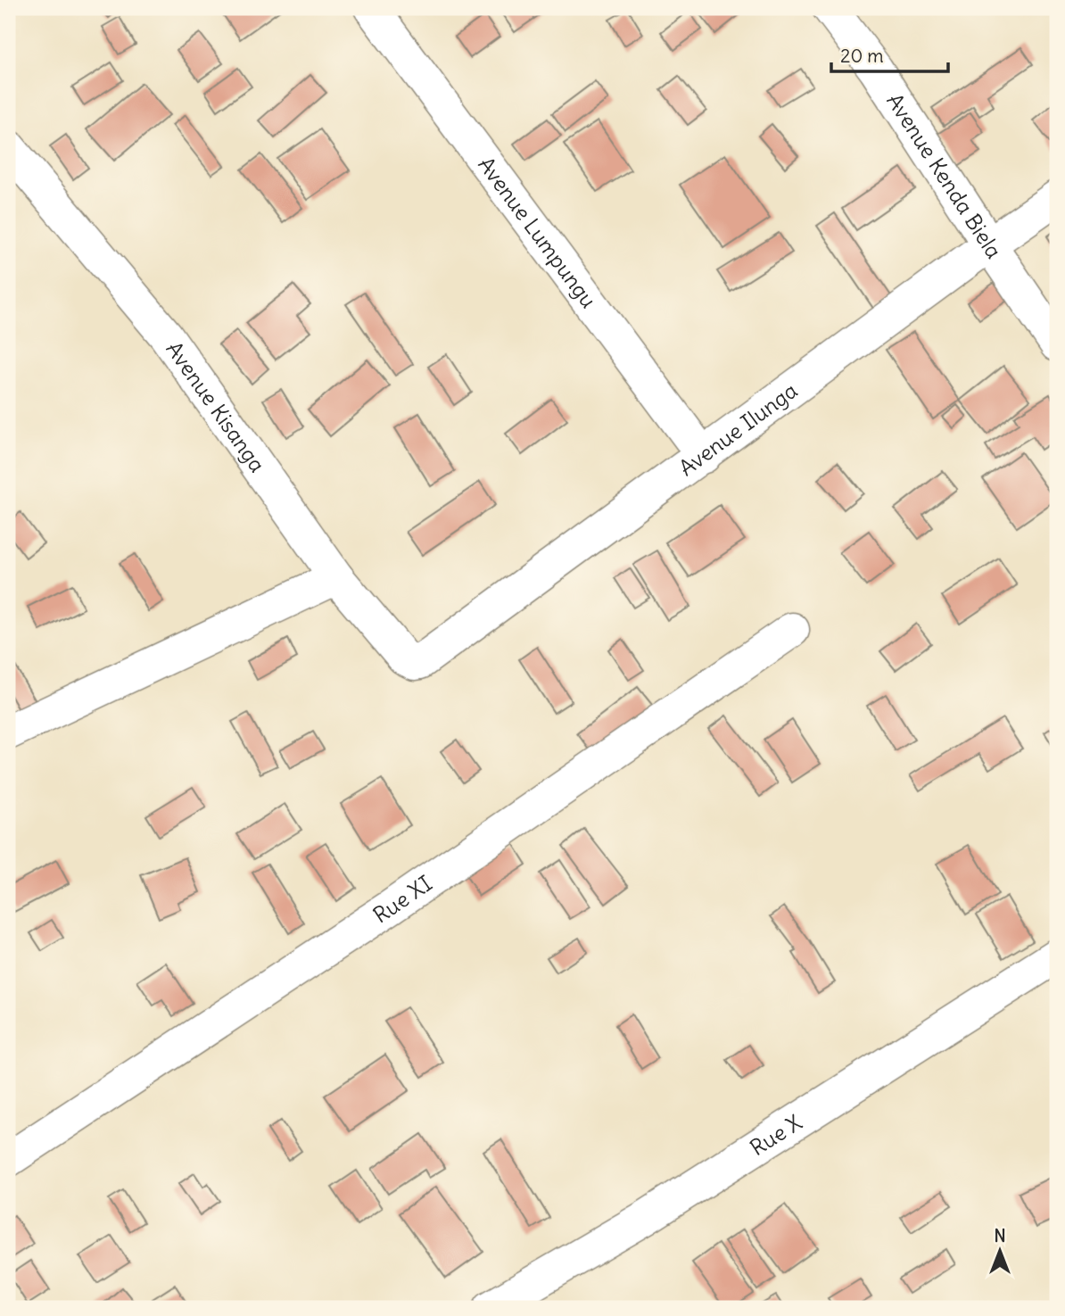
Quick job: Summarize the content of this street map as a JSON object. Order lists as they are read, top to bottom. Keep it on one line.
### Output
{"streets":{"street":["Avenue Kenda Biela","Avenue Lumpungu","Avenue Kisanga","Avenue Ilunga","Rue XI","Rue X"]},"crossings":[["Avenue Kenda Biela","Avenue Ilunga"],["Avenue Lumpungu","Avenue Ilunga"],["Avenue Kisanga","Avenue Ilunga"]],"scale_bar":"20 m","north":"top"}
